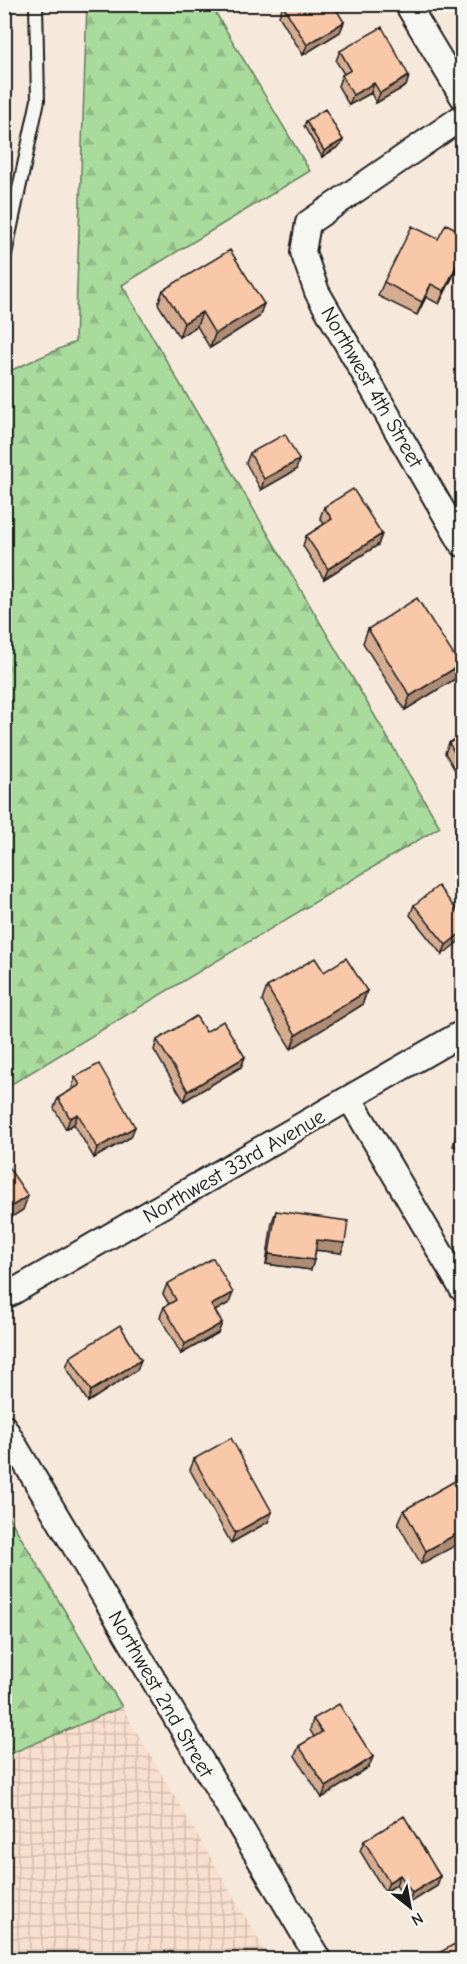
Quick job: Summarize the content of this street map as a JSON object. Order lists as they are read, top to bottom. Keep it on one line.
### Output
{"streets":{"street":["Northwest 4th Street","Northwest 33rd Avenue","Northwest 2nd Street"]},"north":"bottom right"}
